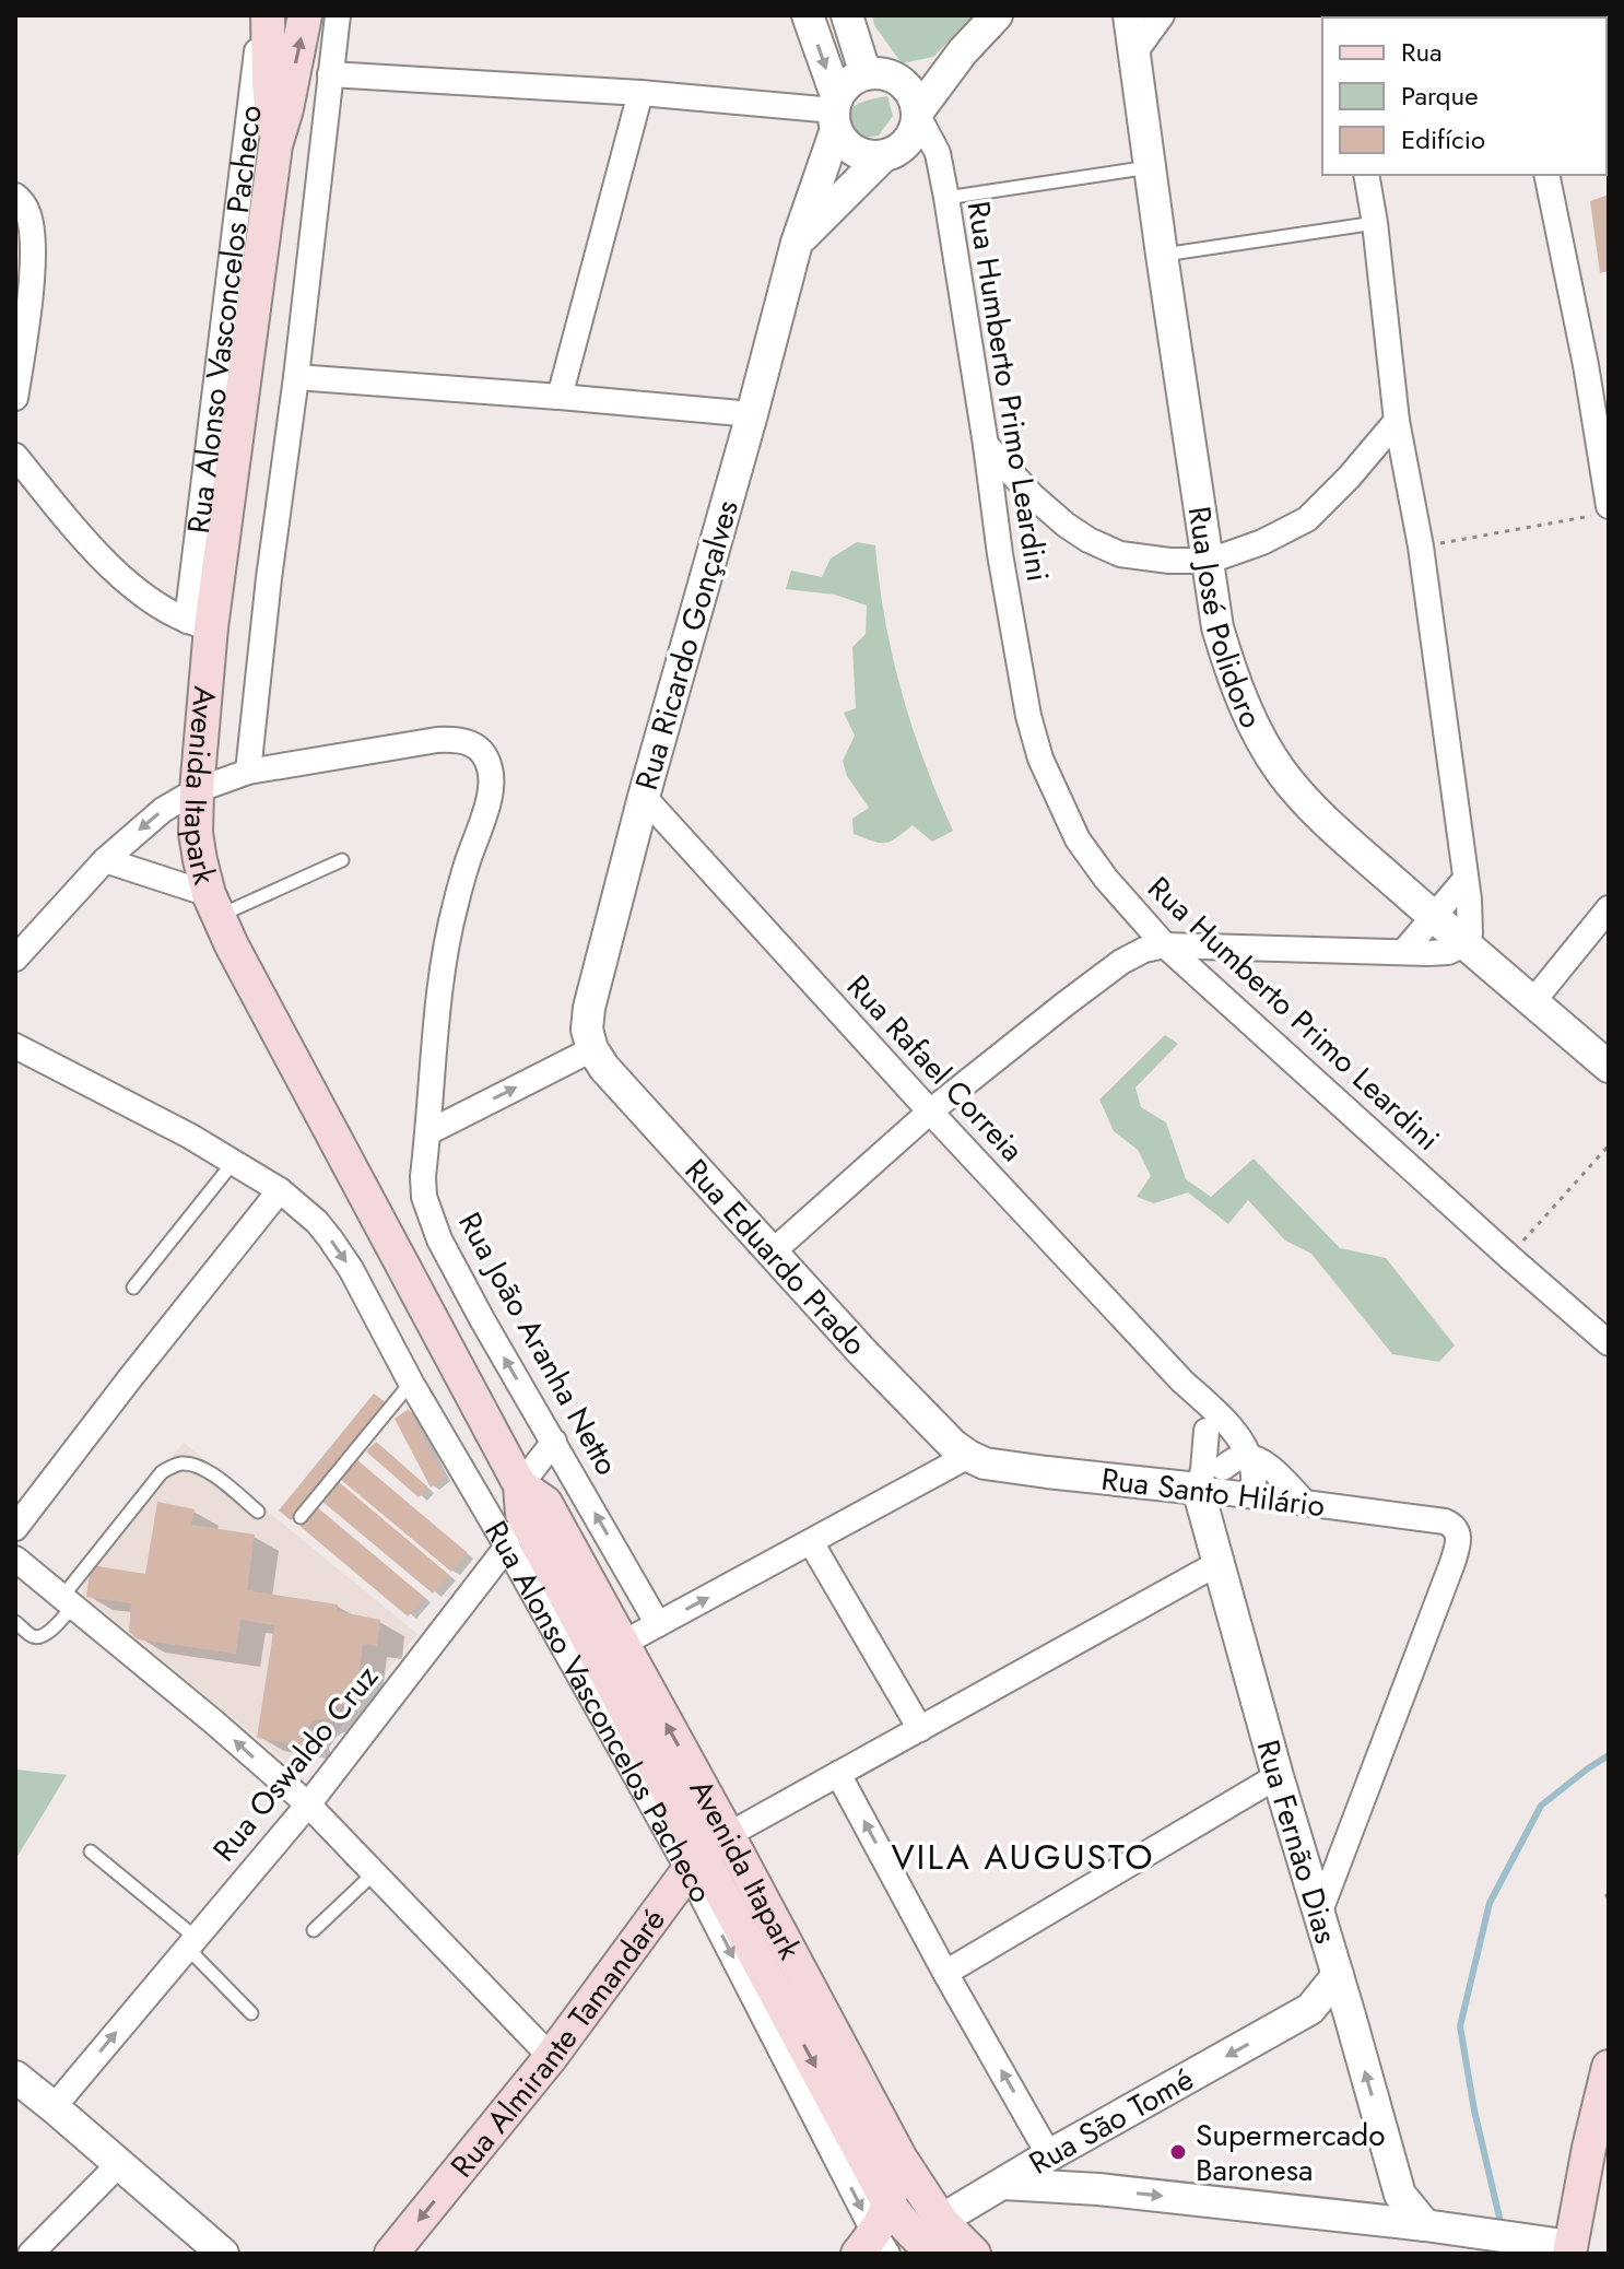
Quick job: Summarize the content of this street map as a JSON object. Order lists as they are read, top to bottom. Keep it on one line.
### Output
{"streets":{"main road":["Rua Alonso Vasconcelos Pacheco","Avenida Itapark","Rua Almirante Tamandaré"],"street":["Rua Humberto Primo Leardini","Rua José Polidoro","Rua Ricardo Gonçalves","Rua Rafael Correia","Rua Eduardo Prado","Rua João Aranha Netto","Rua Santo Hilário","Rua Oswaldo Cruz","Rua Fernão Dias","Rua São Tomé"]},"crossings":[["Rua Alonso Vasconcelos Pacheco","Avenida Itapark"],["Rua Alonso Vasconcelos Pacheco","Rua Oswaldo Cruz"],["Rua Humberto Primo Leardini","Rua Ricardo Gonçalves"],["Rua Ricardo Gonçalves","Rua Rafael Correia"],["Rua Ricardo Gonçalves","Rua Eduardo Prado"],["Avenida Itapark","Rua João Aranha Netto"],["Avenida Itapark","Rua Oswaldo Cruz"],["Avenida Itapark","Rua Almirante Tamandaré"],["Avenida Itapark","Rua São Tomé"],["Rua Rafael Correia","Rua Santo Hilário"],["Rua Rafael Correia","Rua Fernão Dias"],["Rua Eduardo Prado","Rua Santo Hilário"],["Rua João Aranha Netto","Rua Oswaldo Cruz"],["Rua Santo Hilário","Rua Fernão Dias"],["Rua Fernão Dias","Rua São Tomé"]],"one_way":["Rua Almirante Tamandaré"],"districts":["VILA AUGUSTO"],"places":["Supermercado Baronesa"],"legend":["Rua","Parque","Edifício"]}
